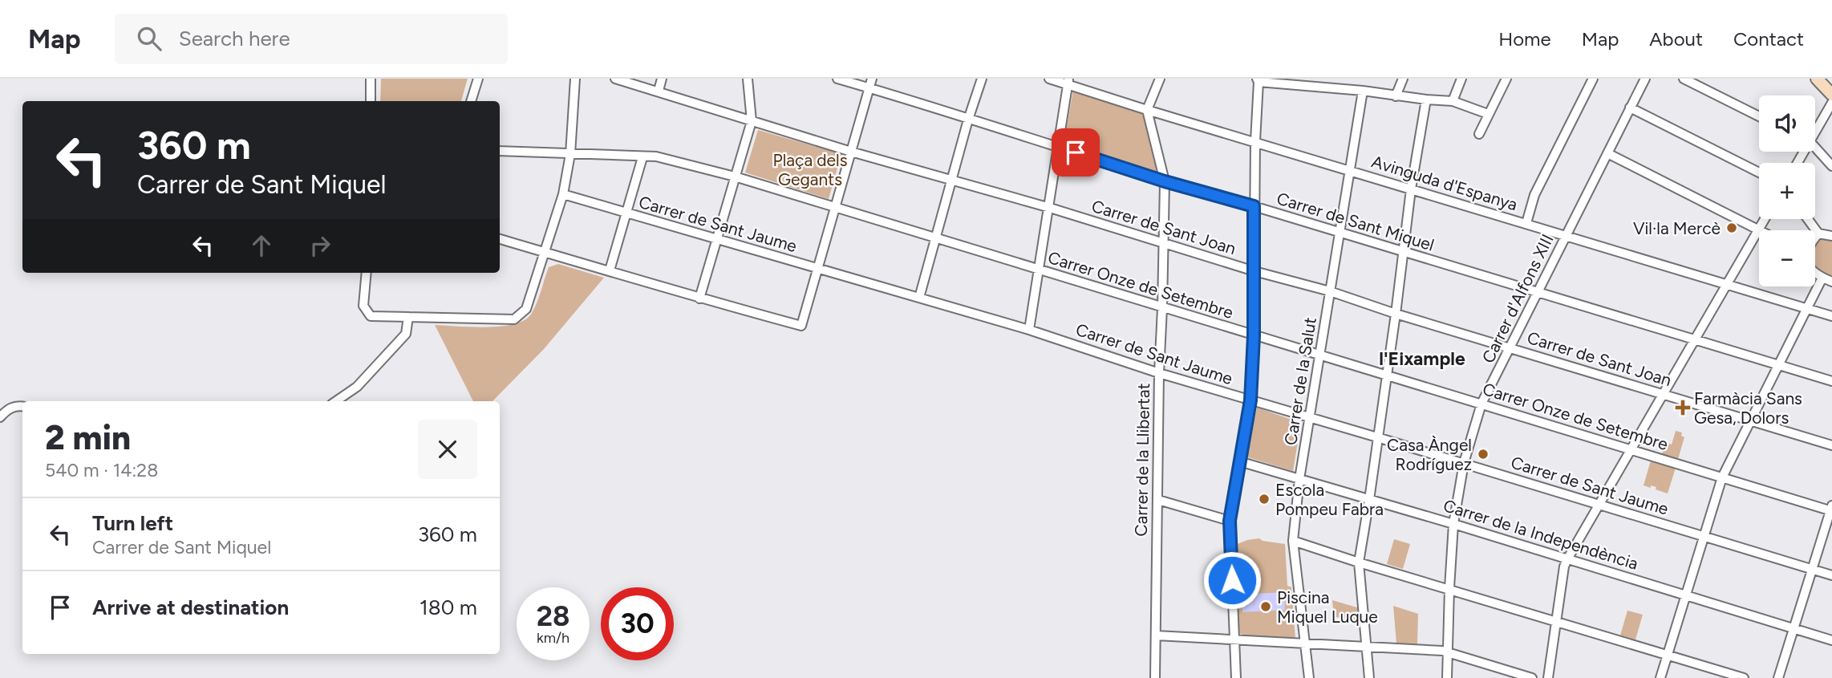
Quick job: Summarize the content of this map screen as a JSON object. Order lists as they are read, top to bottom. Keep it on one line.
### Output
{"streets":{"street":["Avinguda d'Espanya","Carrer de Sant Miquel","Carrer de Sant Jaume","Carrer de Sant Joan","Carrer Onze de Setembre","Carrer d'Alfons XIII","Carrer de la Salut","Carrer de la Llibertat","Carrer de la Independència"]},"crossings":[["Avinguda d'Espanya","Carrer d'Alfons XIII"],["Avinguda d'Espanya","Carrer de la Salut"],["Avinguda d'Espanya","Carrer de la Llibertat"],["Carrer de Sant Miquel","Carrer d'Alfons XIII"],["Carrer de Sant Miquel","Carrer de la Salut"],["Carrer de Sant Miquel","Carrer de la Llibertat"],["Carrer de Sant Jaume","Carrer d'Alfons XIII"],["Carrer de Sant Jaume","Carrer de la Salut"],["Carrer de Sant Jaume","Carrer de la Llibertat"],["Carrer de Sant Joan","Carrer d'Alfons XIII"],["Carrer de Sant Joan","Carrer de la Salut"],["Carrer de Sant Joan","Carrer de la Llibertat"],["Carrer Onze de Setembre","Carrer d'Alfons XIII"],["Carrer Onze de Setembre","Carrer de la Salut"],["Carrer Onze de Setembre","Carrer de la Llibertat"],["Carrer d'Alfons XIII","Carrer de la Independència"],["Carrer de la Salut","Carrer de la Independència"]],"districts":["l'Eixample"],"parks":["Plaça dels Gegants"],"places":{"other":["Vil·la Mercè","Casa Àngel Rodríguez","Escola Pompeu Fabra","Piscina Miquel Luque"],"health":["Farmàcia Sans Gesa, Dolors"]},"page":{"header":"Map","search":"Search here","nav":["Home","Map","About","Contact"],"map_buttons":["+","−"],"turn":["360 m","Carrer de Sant Miquel"],"heading":["2 min","540 m · 14:28"],"list":[{"name":"Turn left","note":"Carrer de Sant Miquel","value":"360 m"},{"name":"Arrive at destination","value":"180 m"}],"speed":"28 km/h","limit":"30"}}
